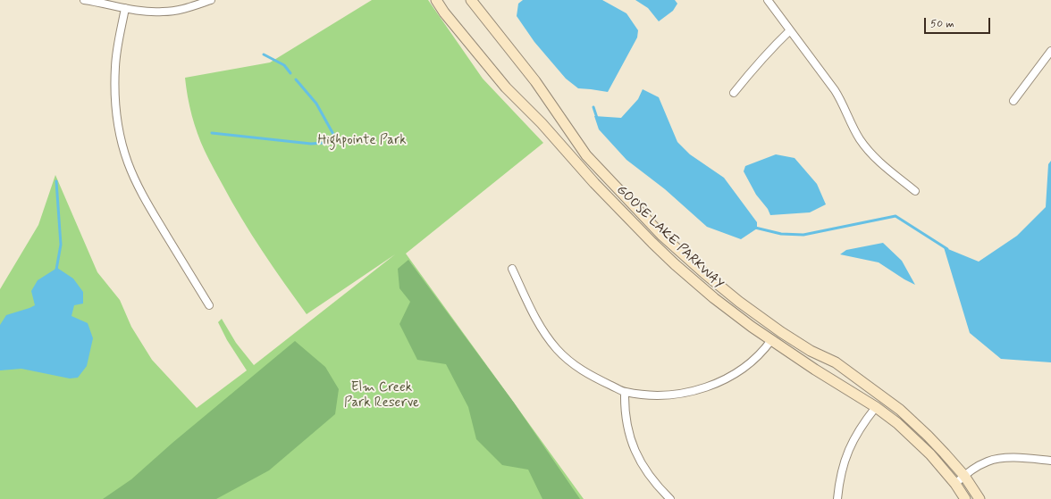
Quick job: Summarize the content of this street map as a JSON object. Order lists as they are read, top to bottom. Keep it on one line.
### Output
{"streets":{"street":["GOOSE LAKE PARKWAY"]},"parks":["Highpointe Park","Elm Creek Park Reserve"],"scale_bar":"50 m"}
